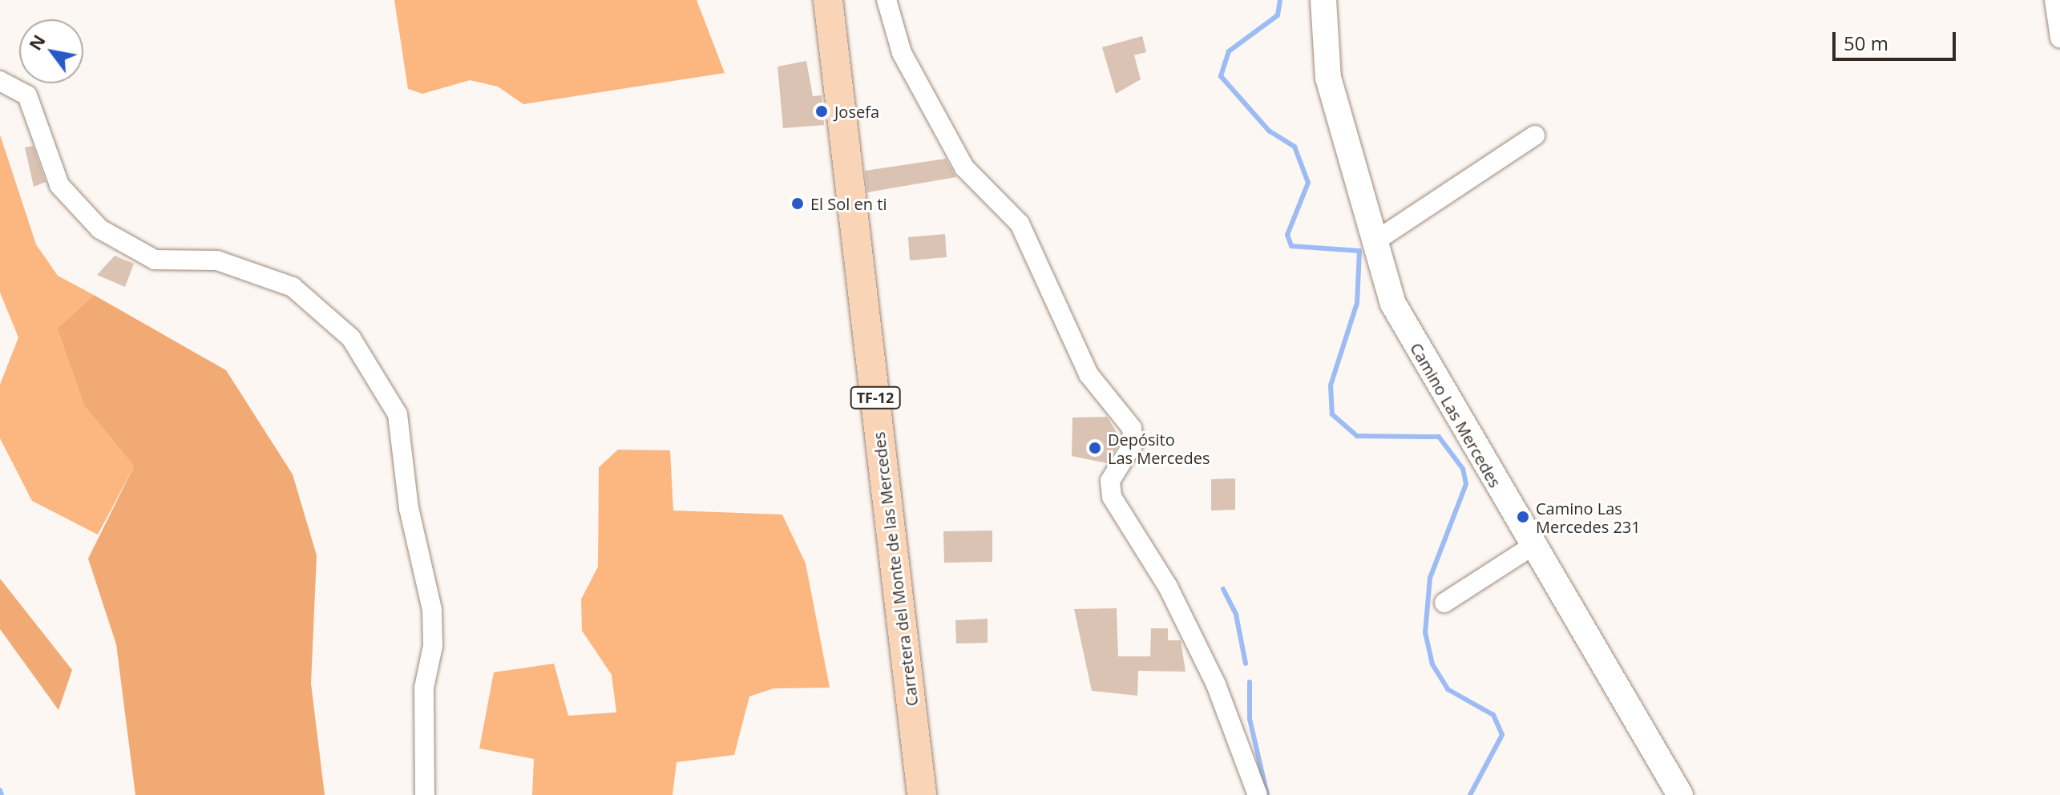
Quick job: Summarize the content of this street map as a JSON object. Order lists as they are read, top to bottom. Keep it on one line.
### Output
{"streets":{"main road":["TF-12","Camino Las Mercedes","Carretera del Monte de las Mercedes"]},"places":["Josefa","El Sol en ti","Depósito Las Mercedes","Camino Las Mercedes 231"],"scale_bar":"50 m","north":"top left"}
